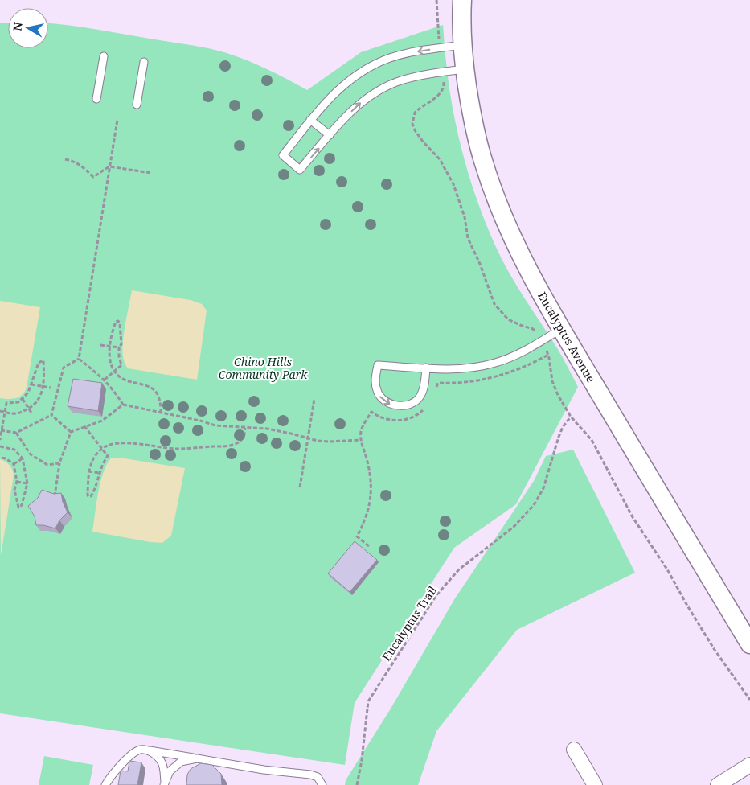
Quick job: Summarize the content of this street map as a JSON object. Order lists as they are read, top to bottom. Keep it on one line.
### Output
{"streets":{"street":["Eucalyptus Avenue"],"path":["Eucalyptus Trail"]},"parks":["Chino Hills Community Park"],"north":"left"}
